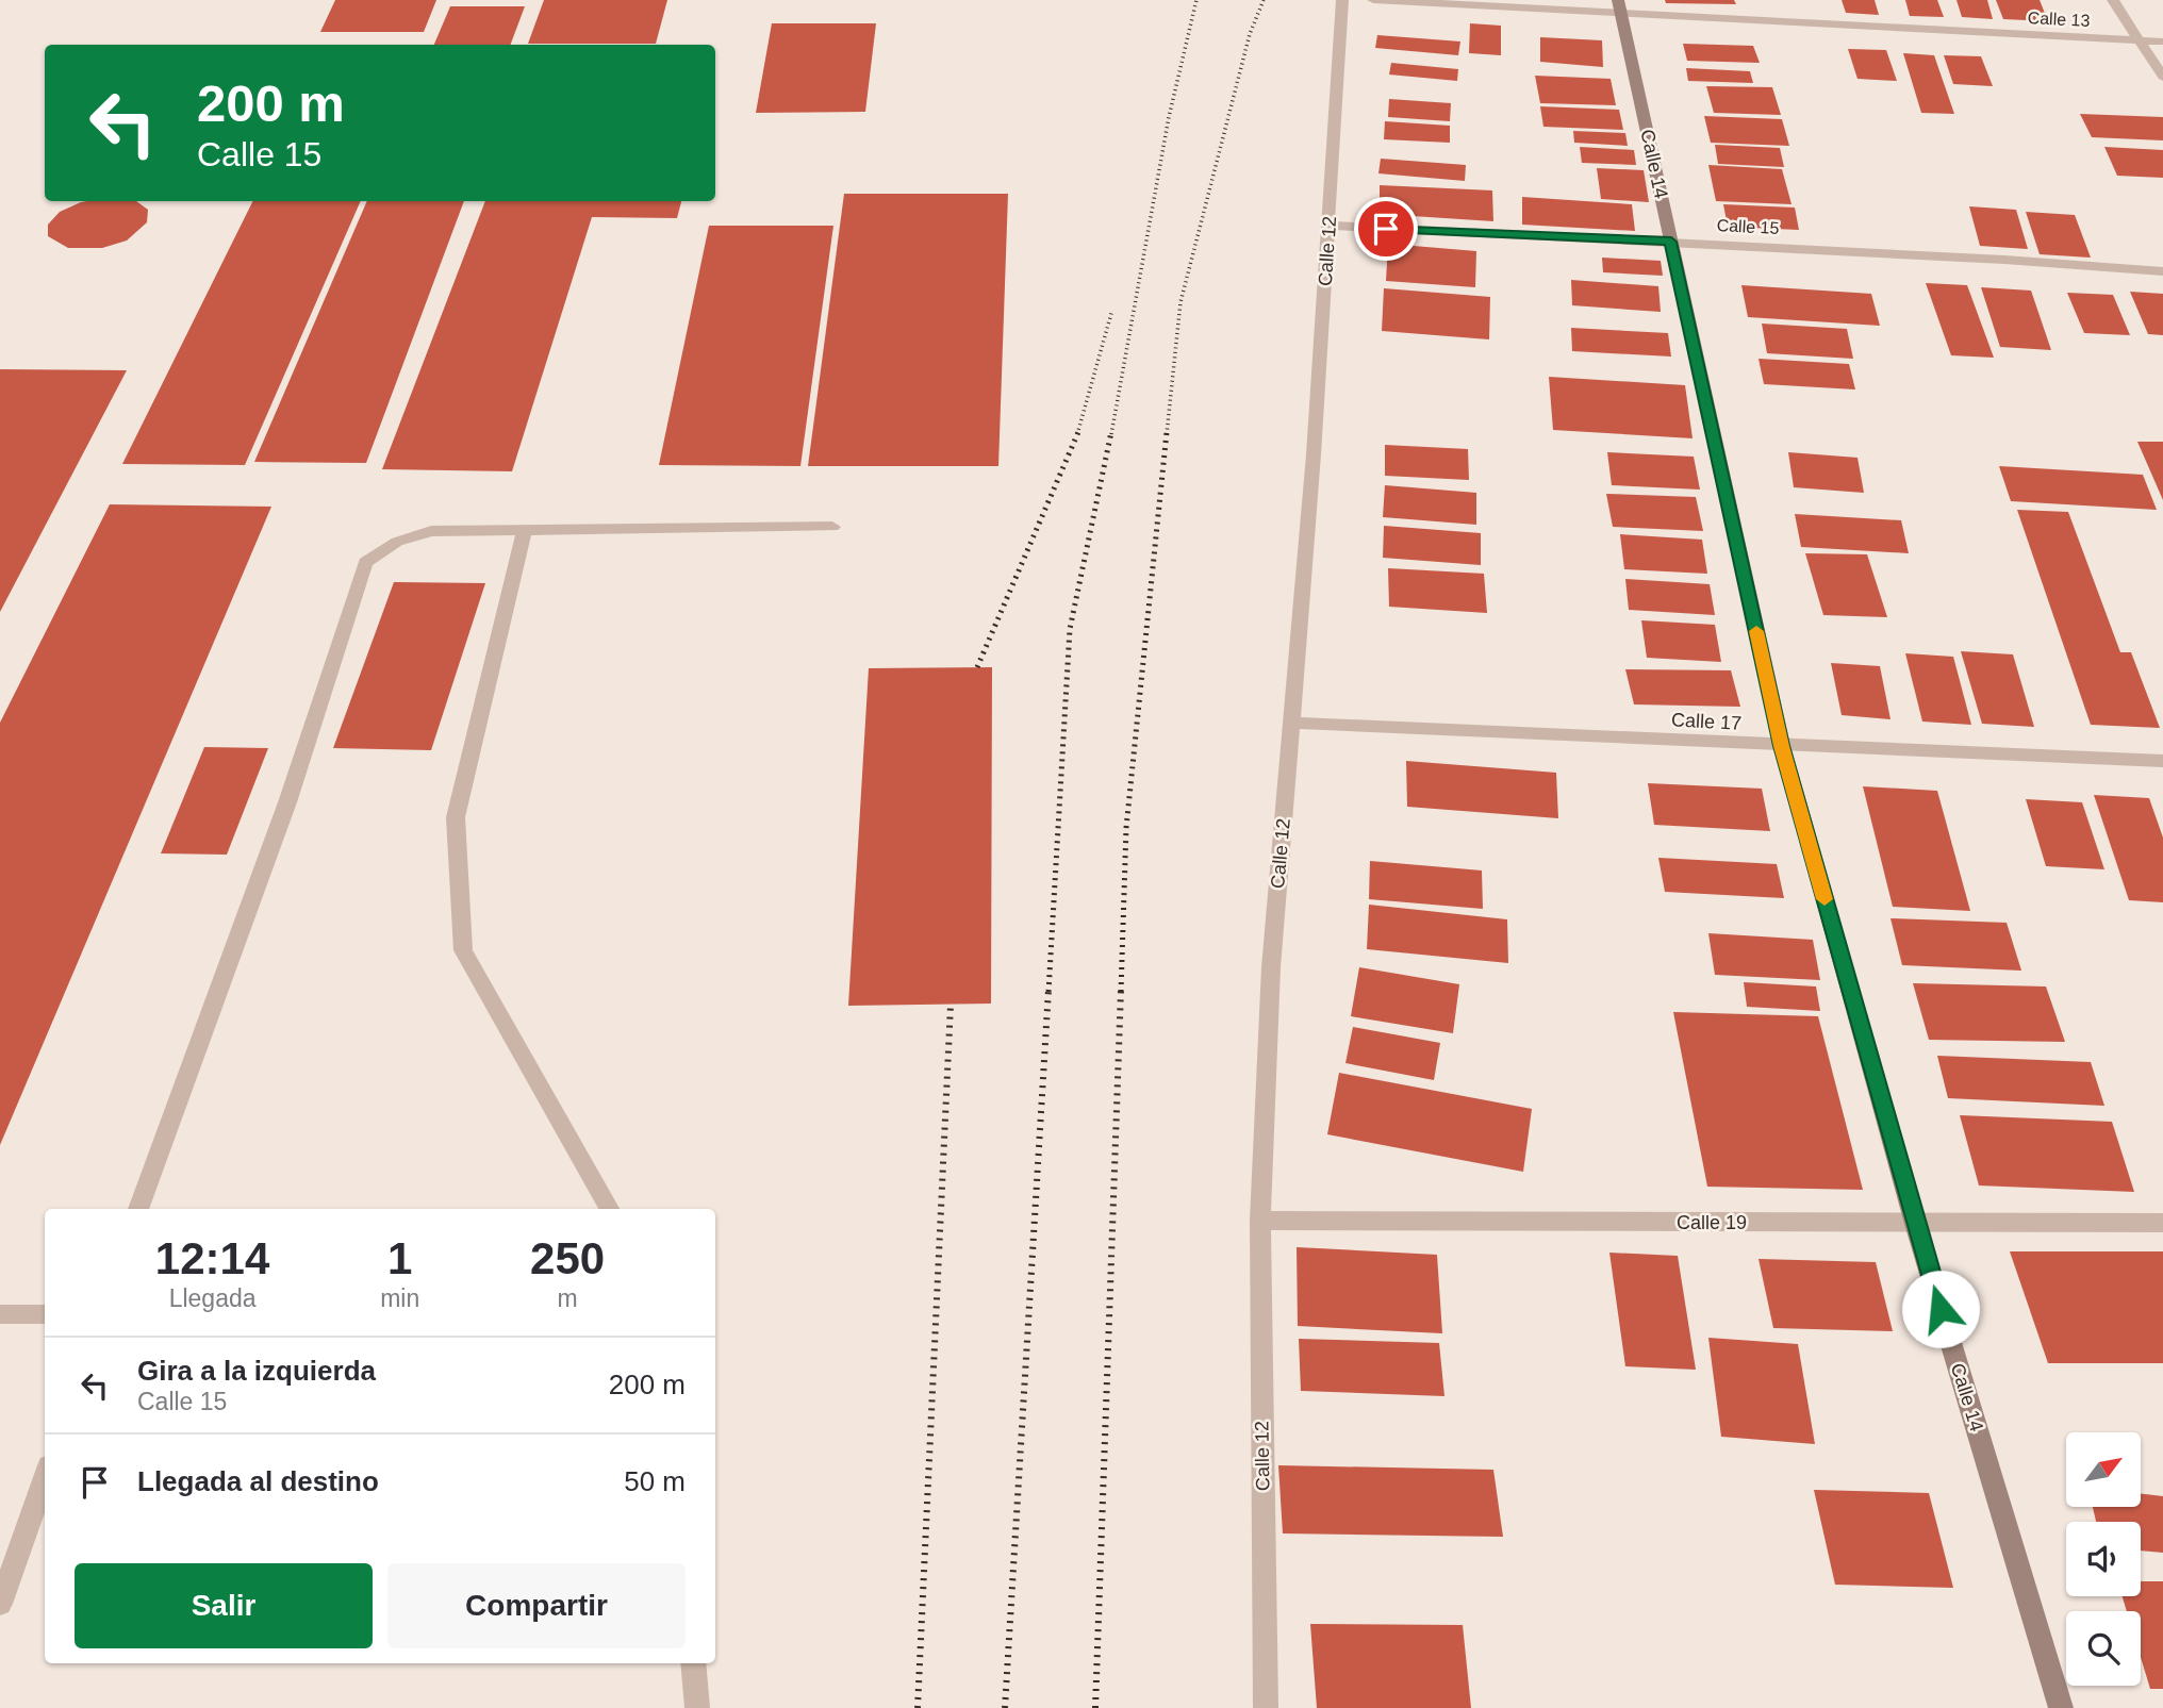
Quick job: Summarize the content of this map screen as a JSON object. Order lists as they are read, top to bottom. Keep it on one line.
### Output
{"streets":{"main road":["Calle 14"],"street":["Calle 13","Calle 15","Calle 12","Calle 17","Calle 19"]},"crossings":[["Calle 13","Calle 14"],["Calle 14","Calle 15"],["Calle 14","Calle 17"],["Calle 14","Calle 19"],["Calle 15","Calle 12"],["Calle 12","Calle 17"],["Calle 12","Calle 19"]],"north":"top right","page":{"turn":["200 m","Calle 15"],"eta":["12:14","Llegada","1","min","250","m"],"list":[{"name":"Gira a la izquierda","note":"Calle 15","value":"200 m"},{"name":"Llegada al destino","value":"50 m"}],"buttons":["Salir","Compartir"]}}
